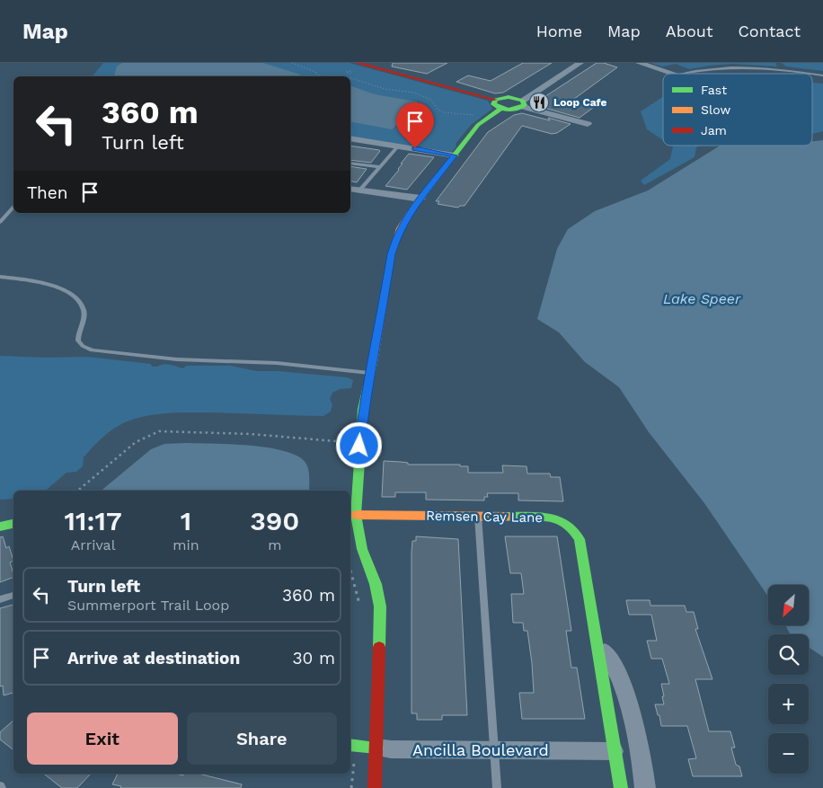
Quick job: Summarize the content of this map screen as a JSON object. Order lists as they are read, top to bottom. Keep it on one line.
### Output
{"streets":{"street":["Remsen Cay Lane","Ancilla Boulevard"]},"crossings":[["Remsen Cay Lane","Ancilla Boulevard"]],"water":["Lake Speer"],"places":{"restaurant":["Loop Cafe"]},"legend":["Fast","Slow","Jam"],"north":"bottom left","page":{"header":"Map","nav":["Home","Map","About","Contact"],"turn":["360 m","Turn left"],"then":"Then","eta":["11:17","Arrival","1","min","390","m"],"list":[{"name":"Turn left","note":"Summerport Trail Loop","value":"360 m"},{"name":"Arrive at destination","value":"30 m"}],"map_buttons":["+","−"],"buttons":["Exit","Share"]}}
